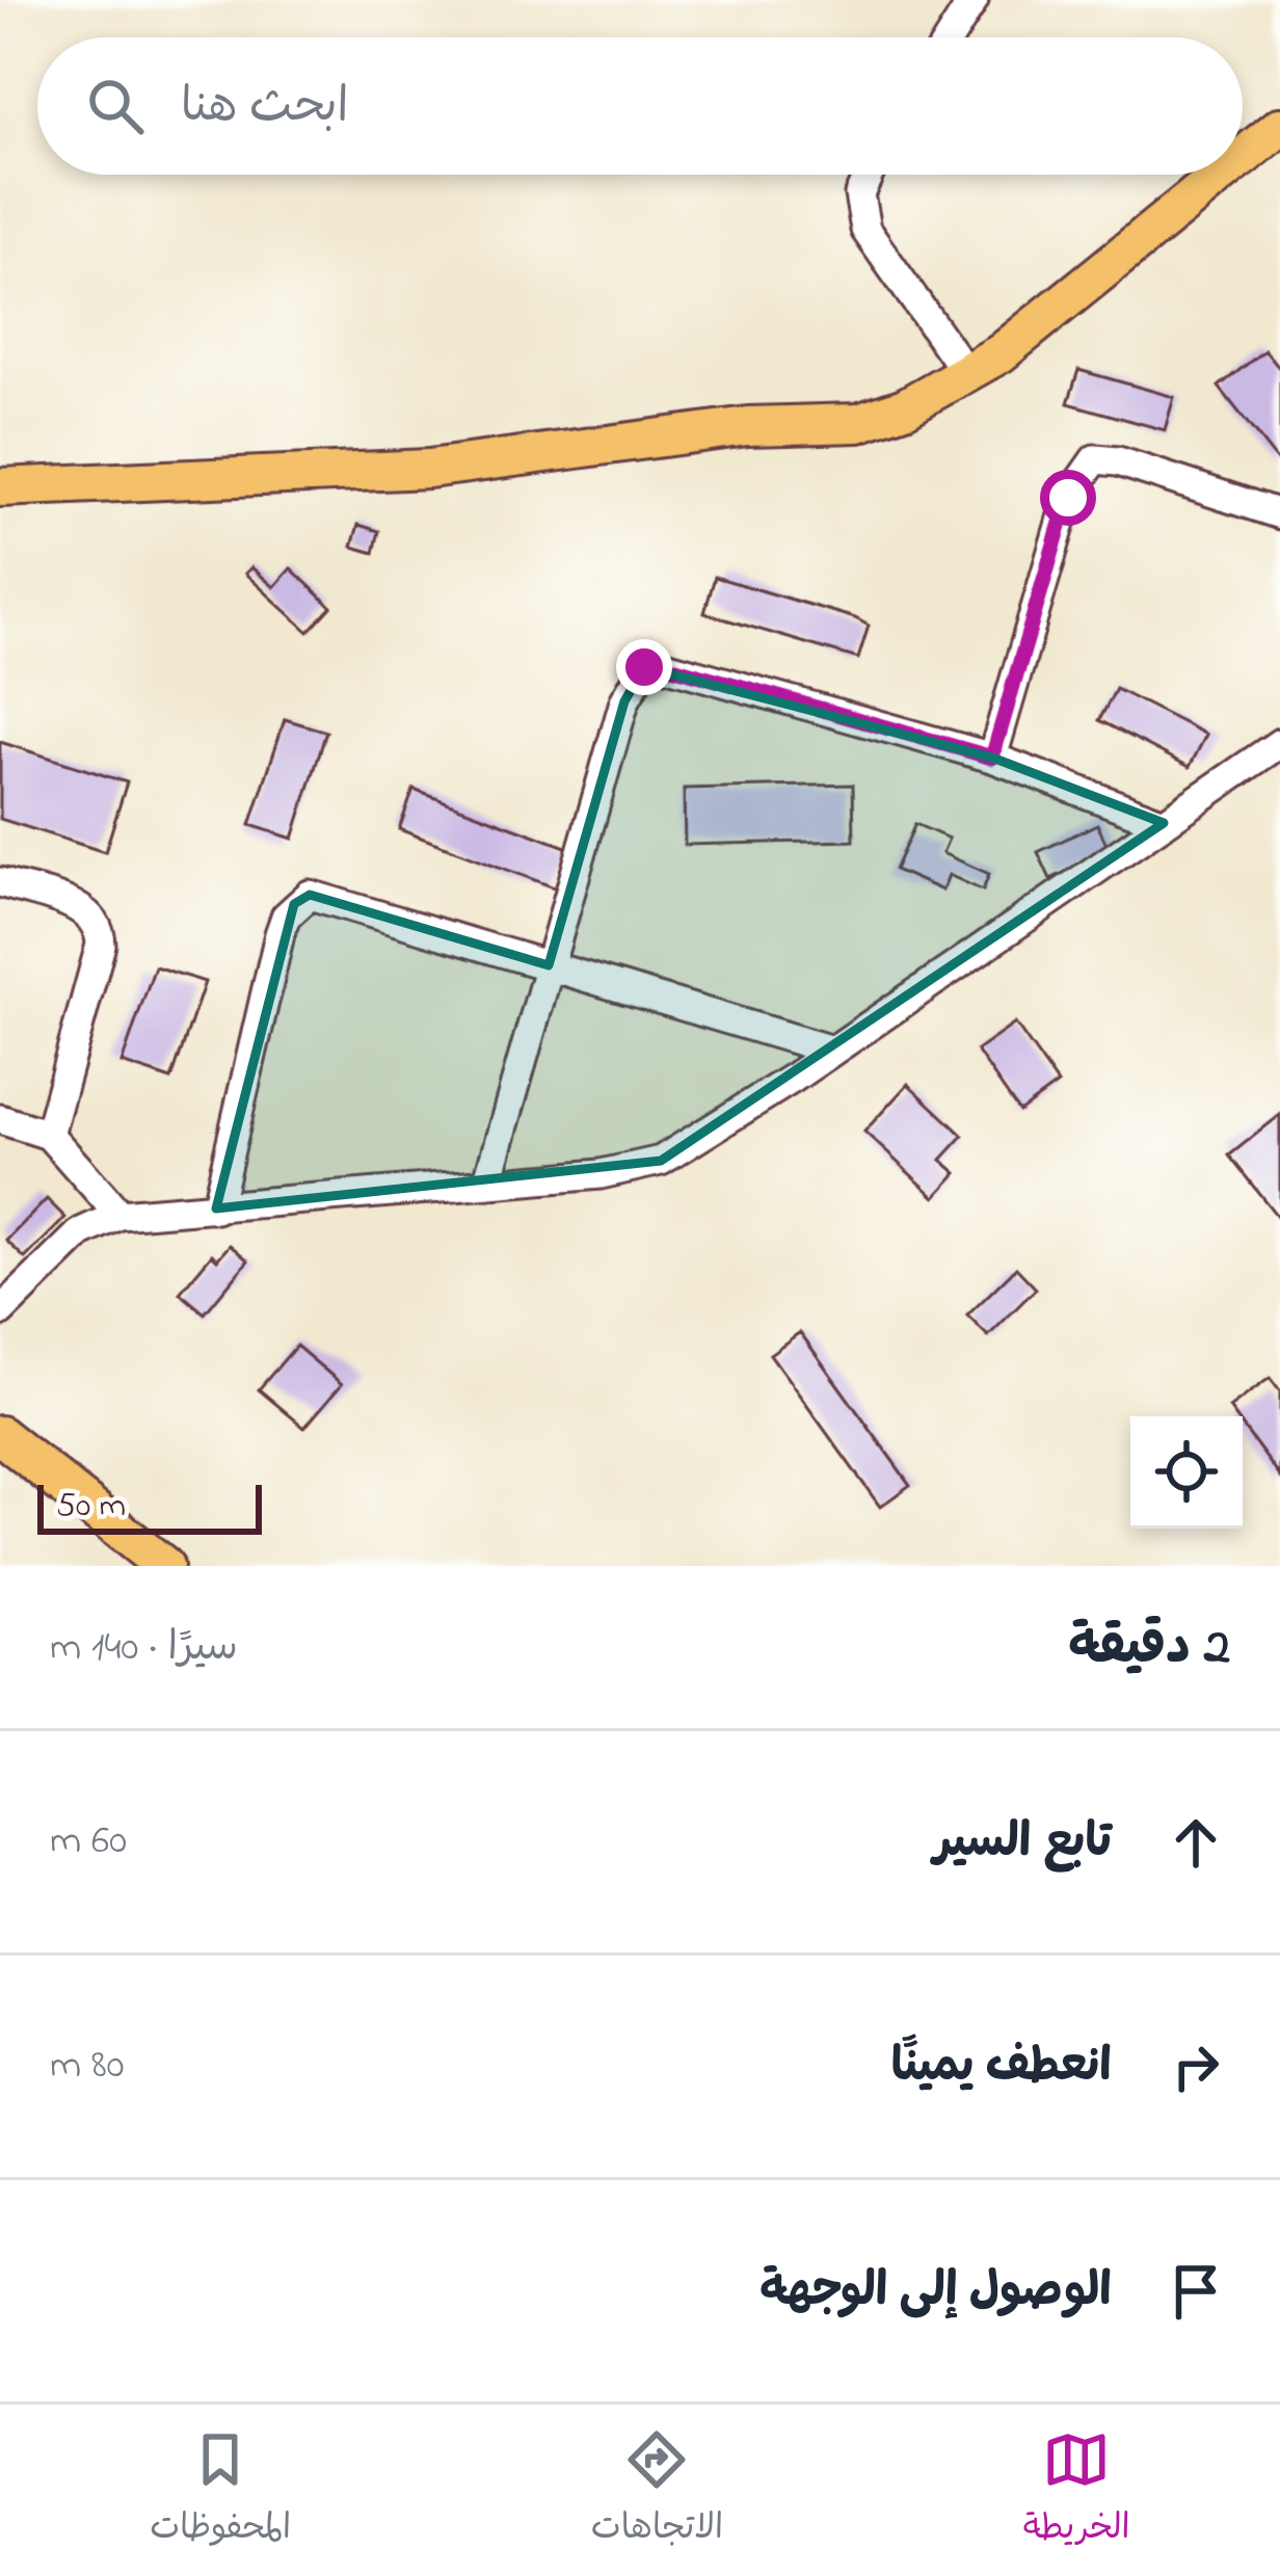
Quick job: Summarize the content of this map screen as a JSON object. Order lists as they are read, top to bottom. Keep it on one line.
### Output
{"scale_bar":"50 m","page":{"search":"ابحث هنا","scale":"50 m","heading":["2 دقيقة","سيرًا · 140 m"],"list":[["تابع السير","60 m"],["انعطف يمينًا","80 m"],"الوصول إلى الوجهة"],"nav":["الخريطة","الاتجاهات","المحفوظات"]}}
